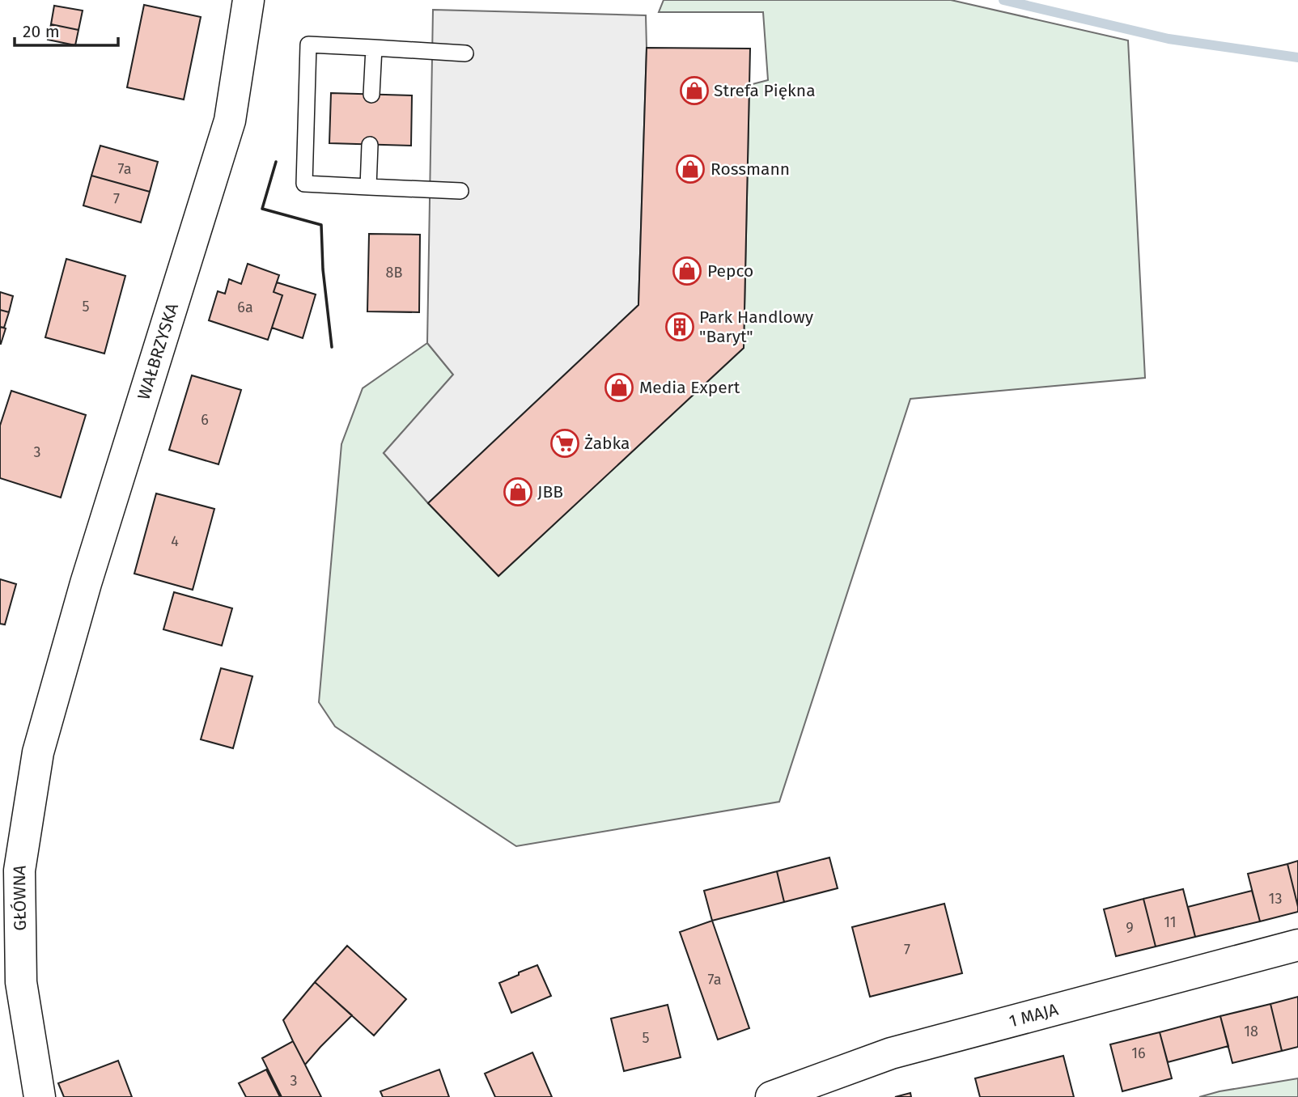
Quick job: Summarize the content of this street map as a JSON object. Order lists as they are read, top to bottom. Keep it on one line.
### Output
{"streets":{"main road":["WAŁBRZYSKA","GŁÓWNA","1 MAJA"]},"crossings":[["WAŁBRZYSKA","GŁÓWNA"]],"places":{"shop":["Strefa Piękna","Rossmann","Pepco","Media Expert","JBB"],"building":["Park Handlowy \"Baryt\""],"supermarket":["Żabka"]},"house_numbers":["7a","7","8B","5","6a","6","3","4","13","11","9","7","7a","18","5","16","3"],"scale_bar":"20 m"}
